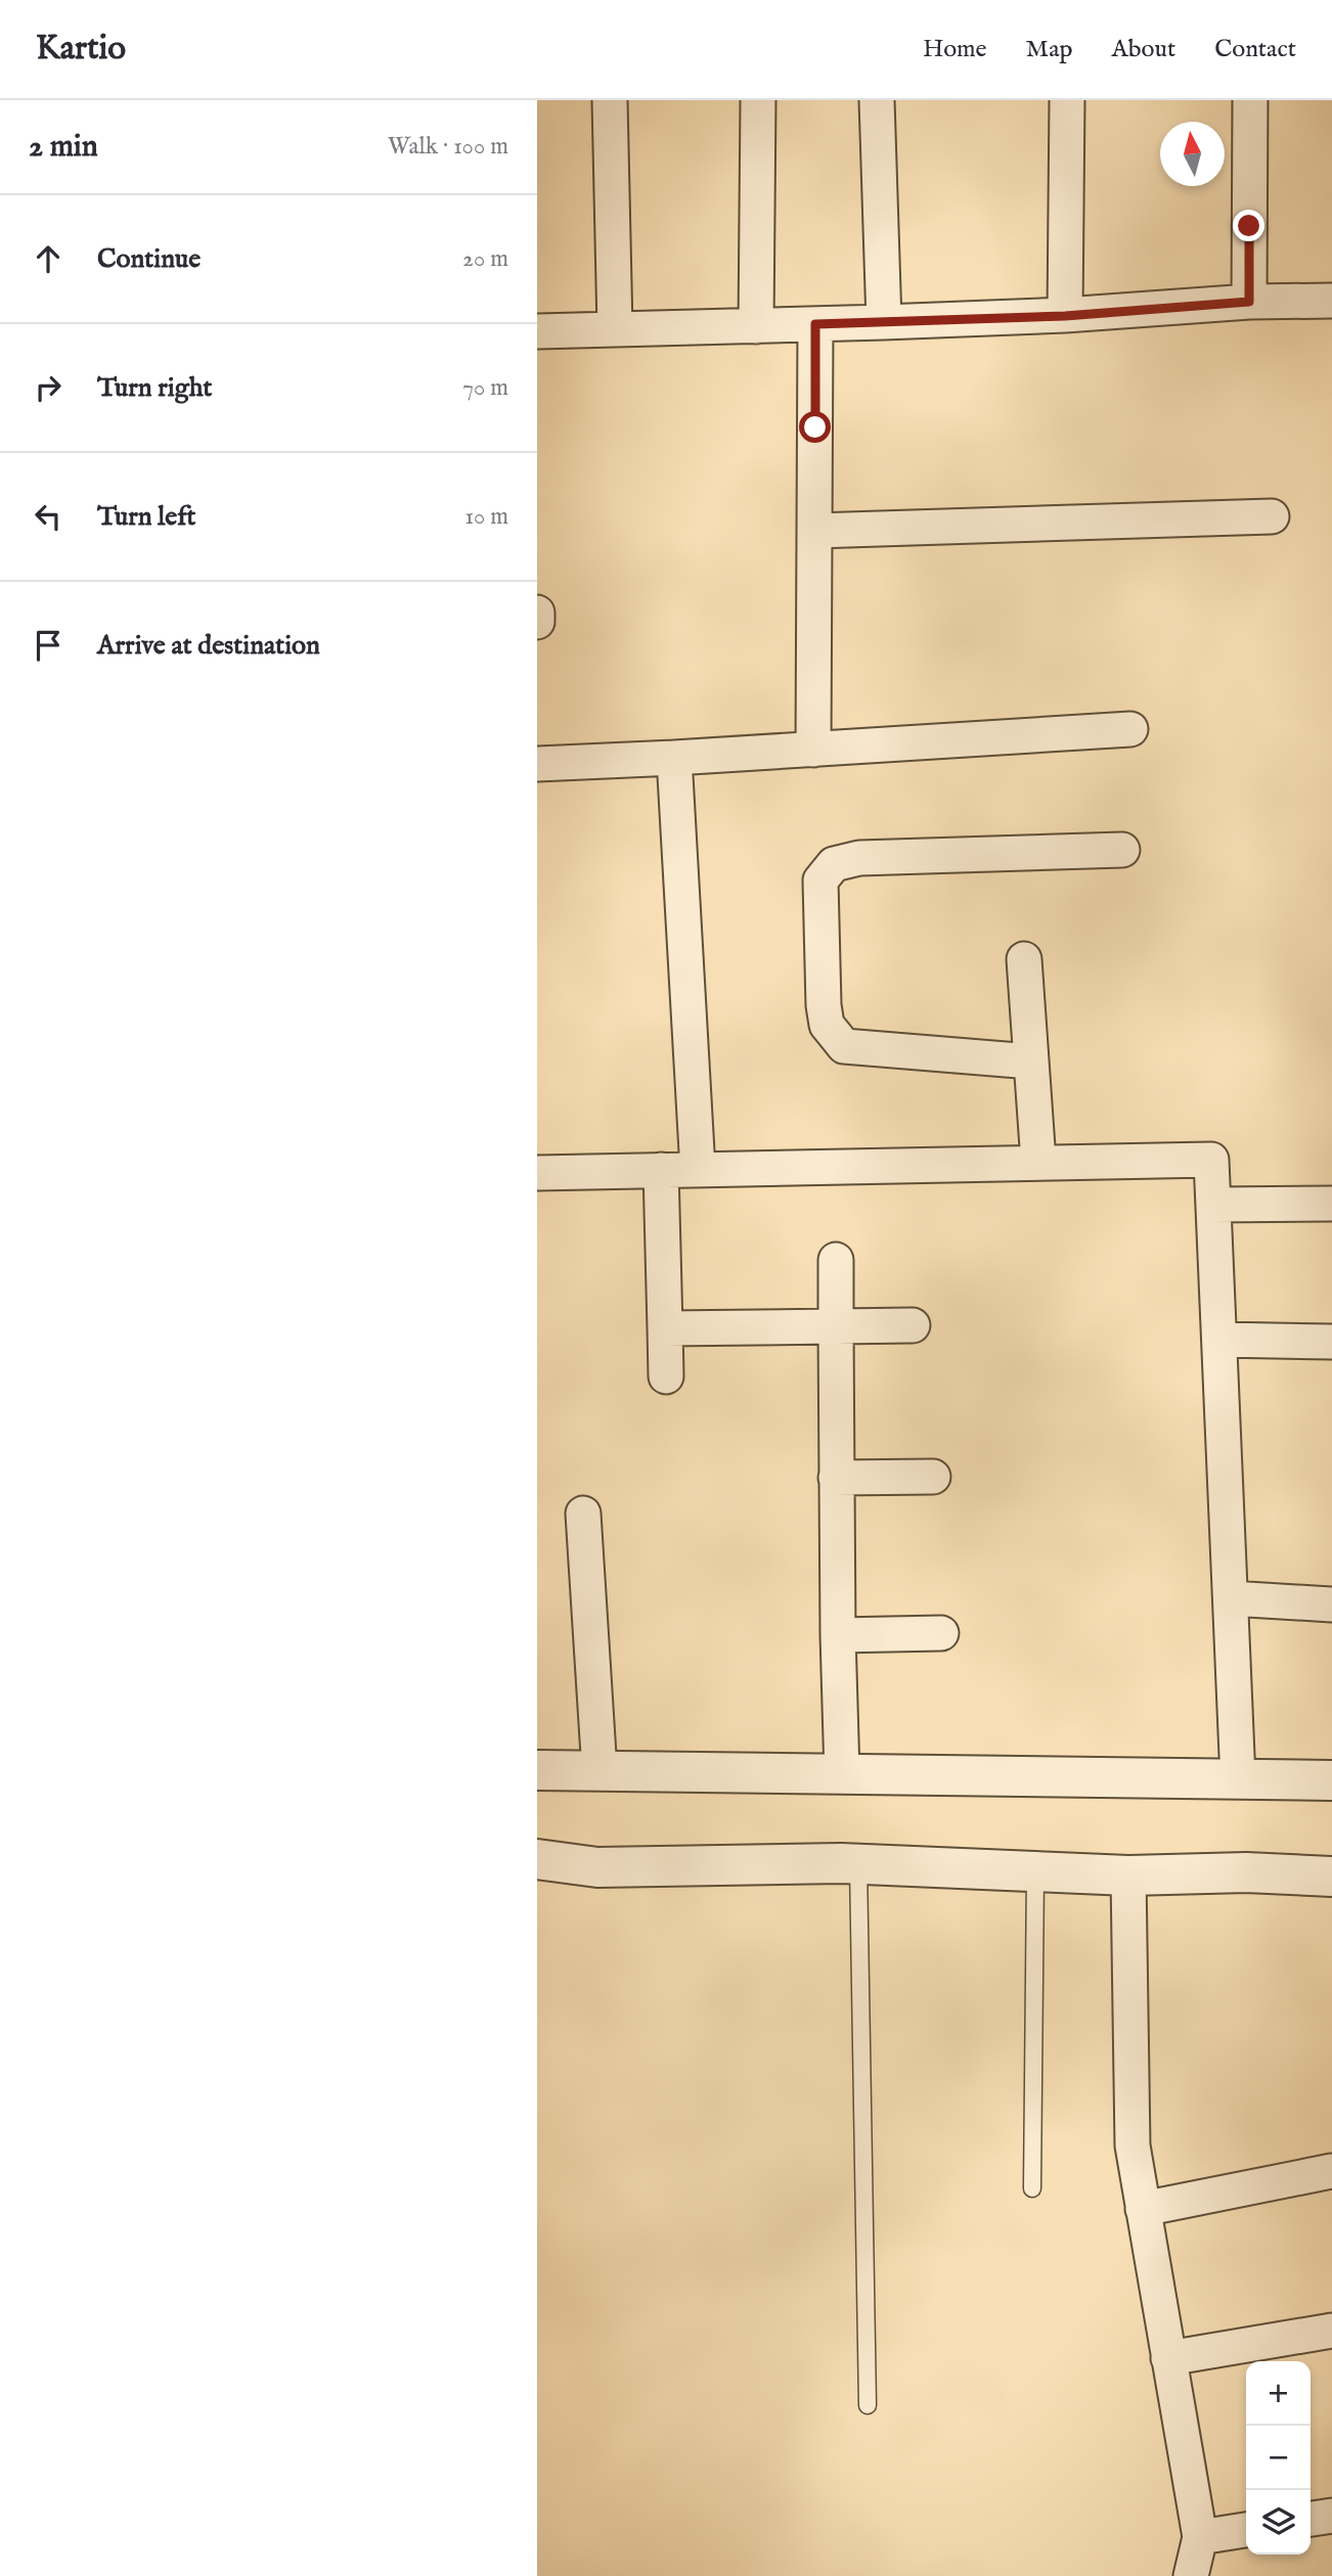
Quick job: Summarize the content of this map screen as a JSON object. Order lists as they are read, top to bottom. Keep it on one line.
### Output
{"north":"top","page":{"header":"Kartio","nav":["Home","Map","About","Contact"],"heading":["2 min","Walk · 100 m"],"list":[["Continue","20 m"],["Turn right","70 m"],["Turn left","10 m"],"Arrive at destination"],"map_buttons":["+","−"]}}
